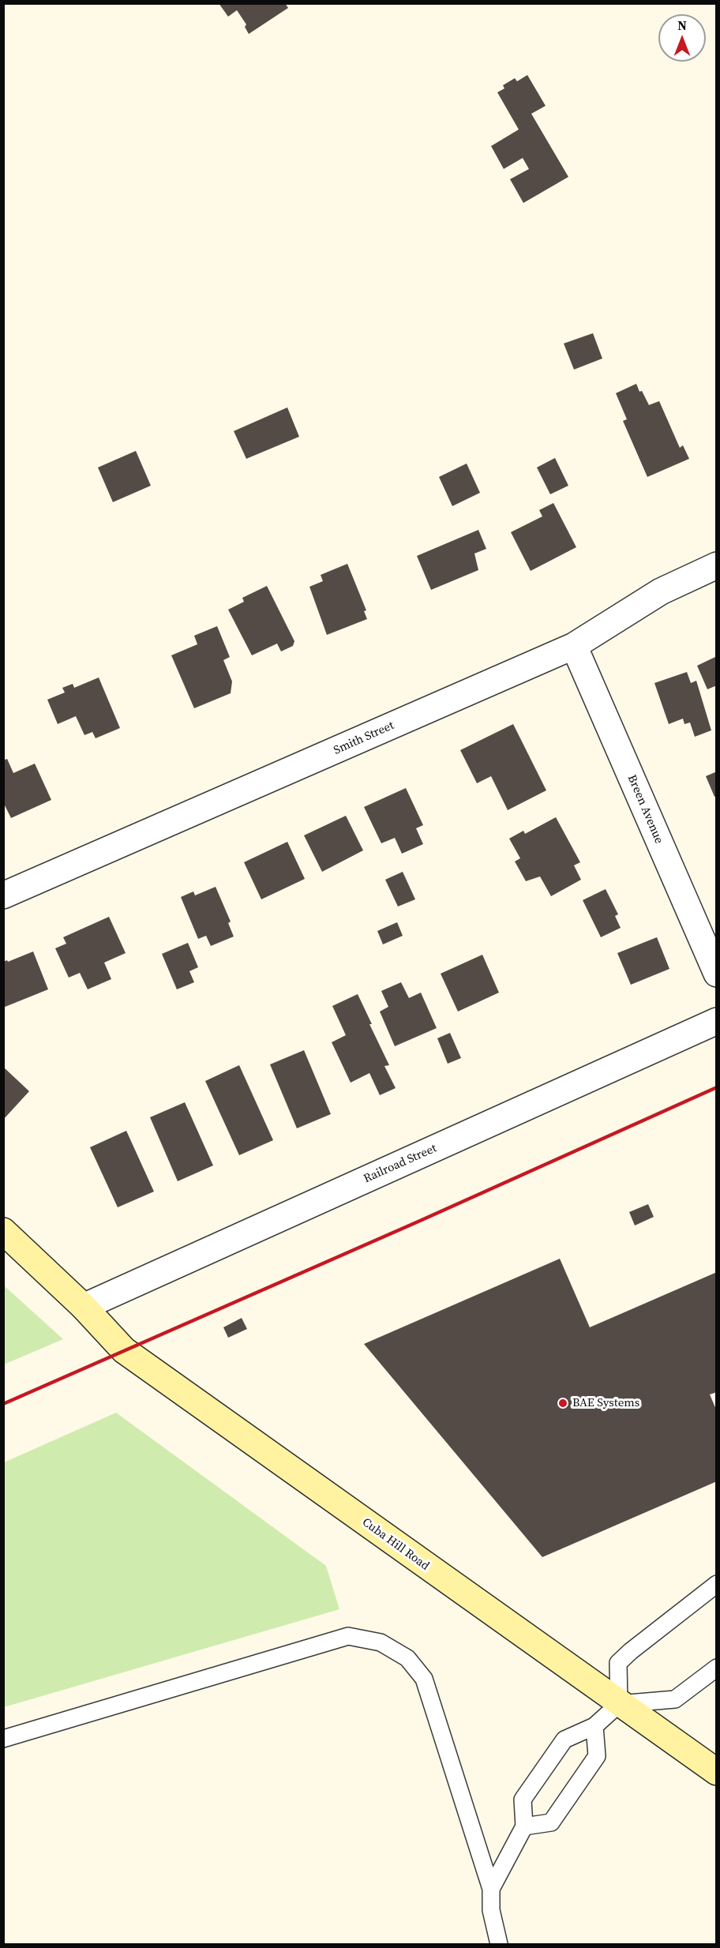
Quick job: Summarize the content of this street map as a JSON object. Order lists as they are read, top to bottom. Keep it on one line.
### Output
{"streets":{"main road":["Cuba Hill Road"],"street":["Smith Street","Breen Avenue","Railroad Street"]},"crossings":[["Smith Street","Breen Avenue"],["Railroad Street","Cuba Hill Road"]],"places":["BAE Systems"],"north":"top"}
